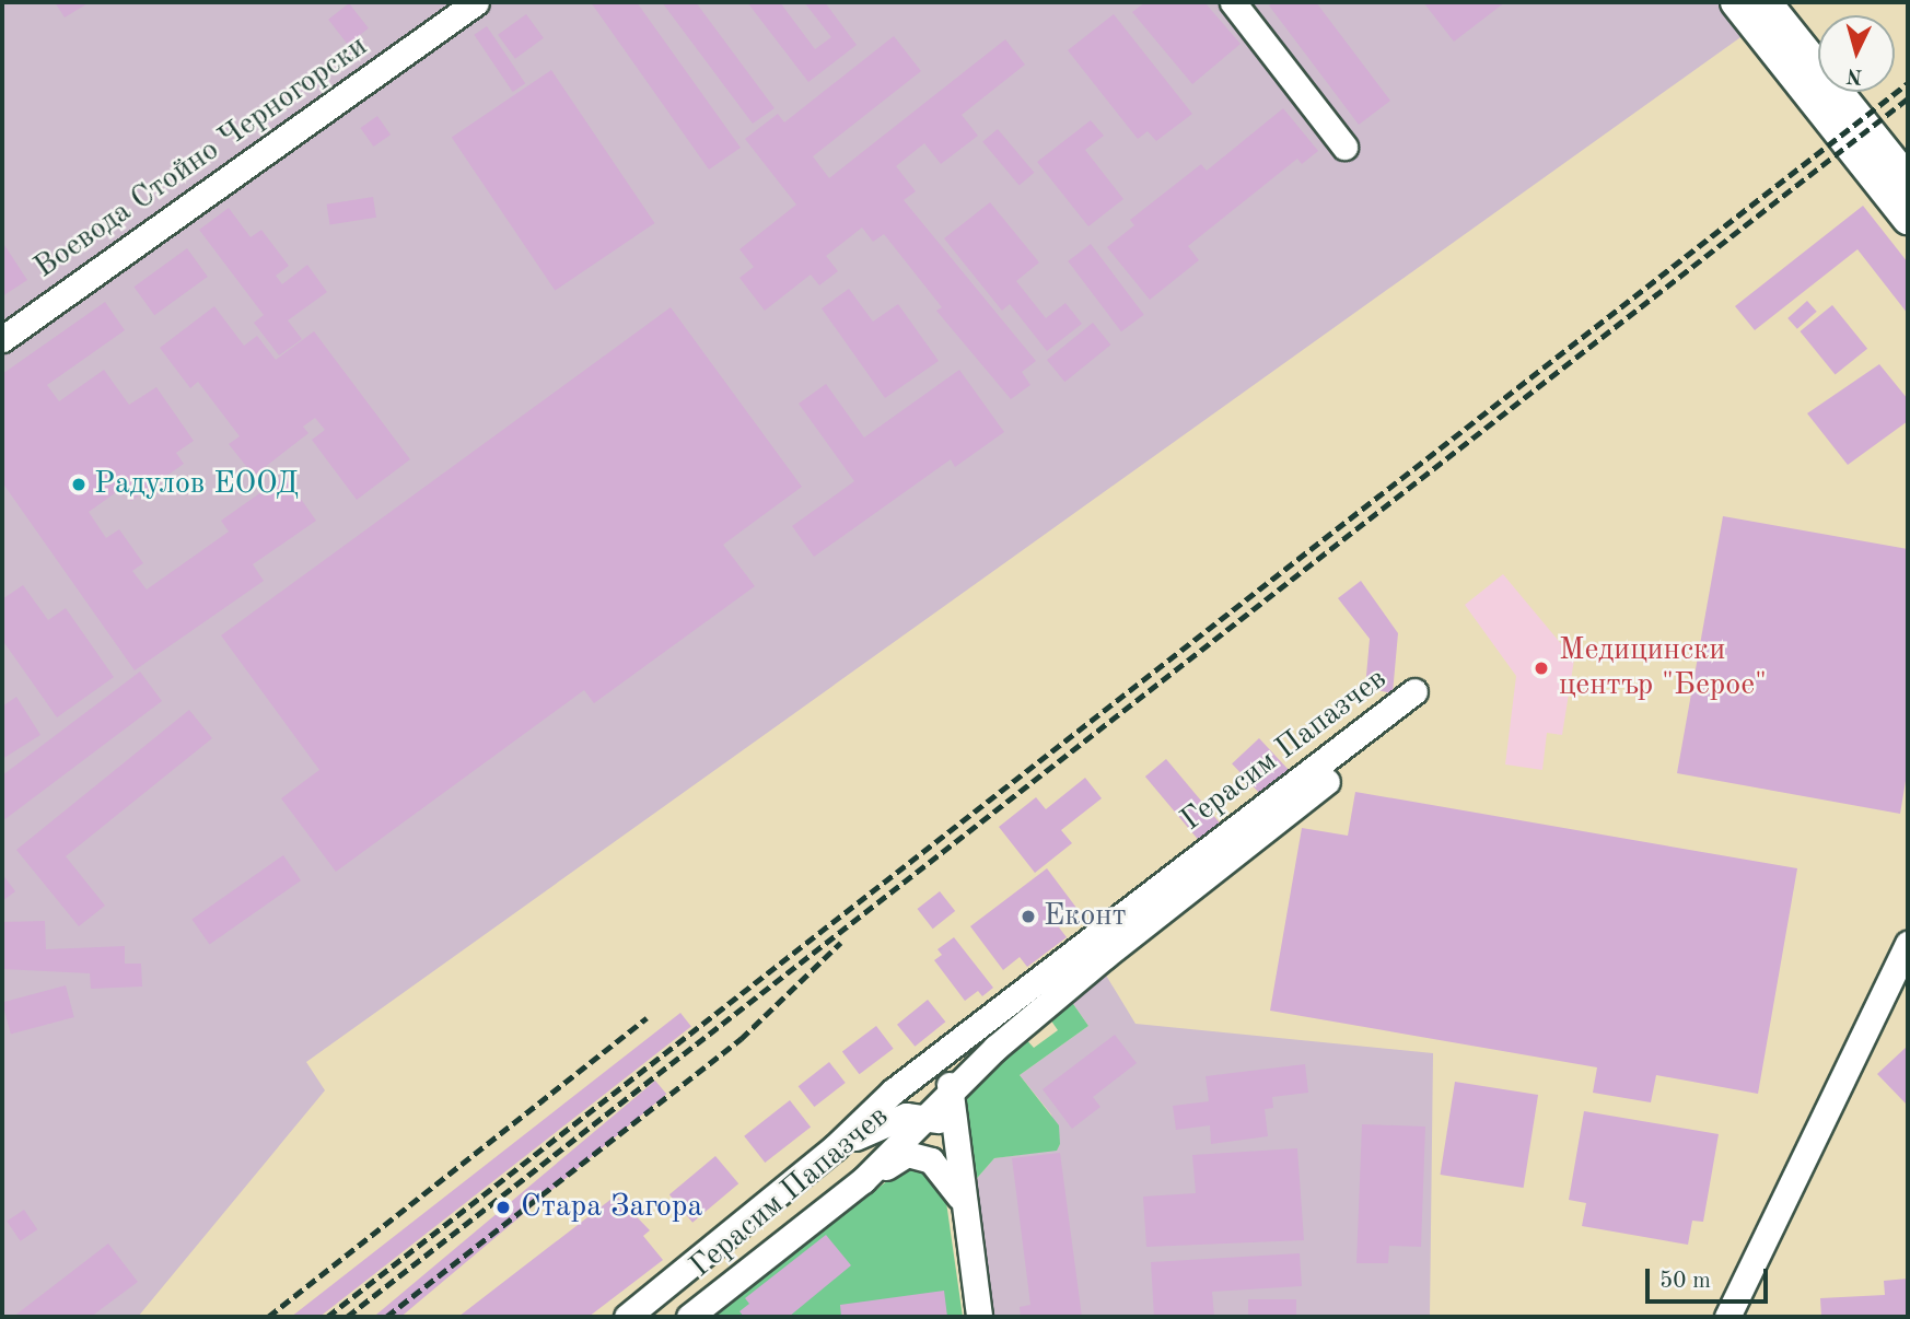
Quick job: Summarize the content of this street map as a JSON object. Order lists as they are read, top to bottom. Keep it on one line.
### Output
{"streets":{"street":["Воевода Стойно Черногорски","Герасим Папазчев"]},"places":["Радулов ЕООД","Медицински център \"Берое\"","Еконт","Стара Загора"],"scale_bar":"50 m","north":"bottom"}
